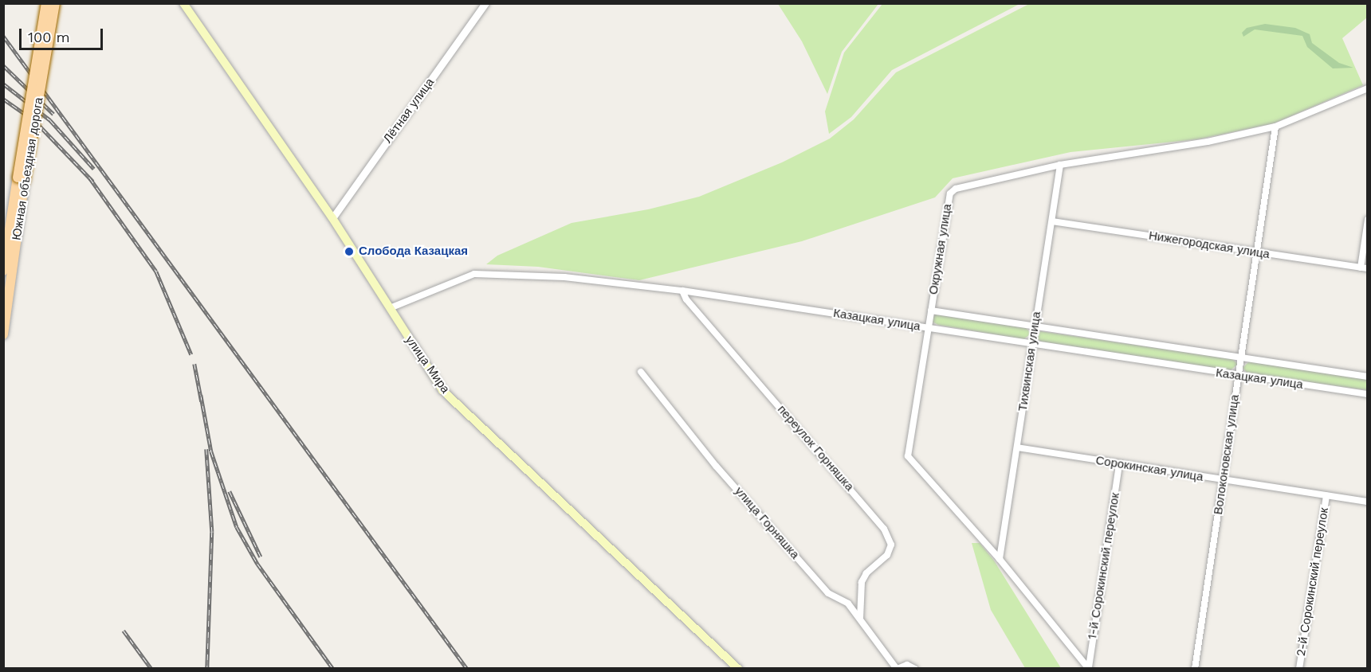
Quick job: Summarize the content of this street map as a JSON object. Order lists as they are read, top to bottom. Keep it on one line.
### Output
{"streets":{"main road":["Южная объездная дорога","улица Мира"],"street":["Лётная улица","Нижегородская улица","Окружная улица","Казацкая улица","Тихвинская улица","переулок Горняшка","Волоконовская улица","Сорокинская улица","улица Горняшка","1-й Сорокинский переулок","2-й Сорокинский переулок"]},"crossings":[["Лётная улица","улица Мира"],["Нижегородская улица","Тихвинская улица"],["Нижегородская улица","Волоконовская улица"],["Окружная улица","Казацкая улица"],["Окружная улица","Тихвинская улица"],["Окружная улица","Волоконовская улица"],["Окружная улица","1-й Сорокинский переулок"],["Казацкая улица","Тихвинская улица"],["Казацкая улица","улица Мира"],["Казацкая улица","переулок Горняшка"],["Казацкая улица","Волоконовская улица"],["Тихвинская улица","Сорокинская улица"],["переулок Горняшка","улица Горняшка"],["Волоконовская улица","Сорокинская улица"],["Сорокинская улица","1-й Сорокинский переулок"],["Сорокинская улица","2-й Сорокинский переулок"]],"places":["Слобода Казацкая"],"scale_bar":"100 m"}
